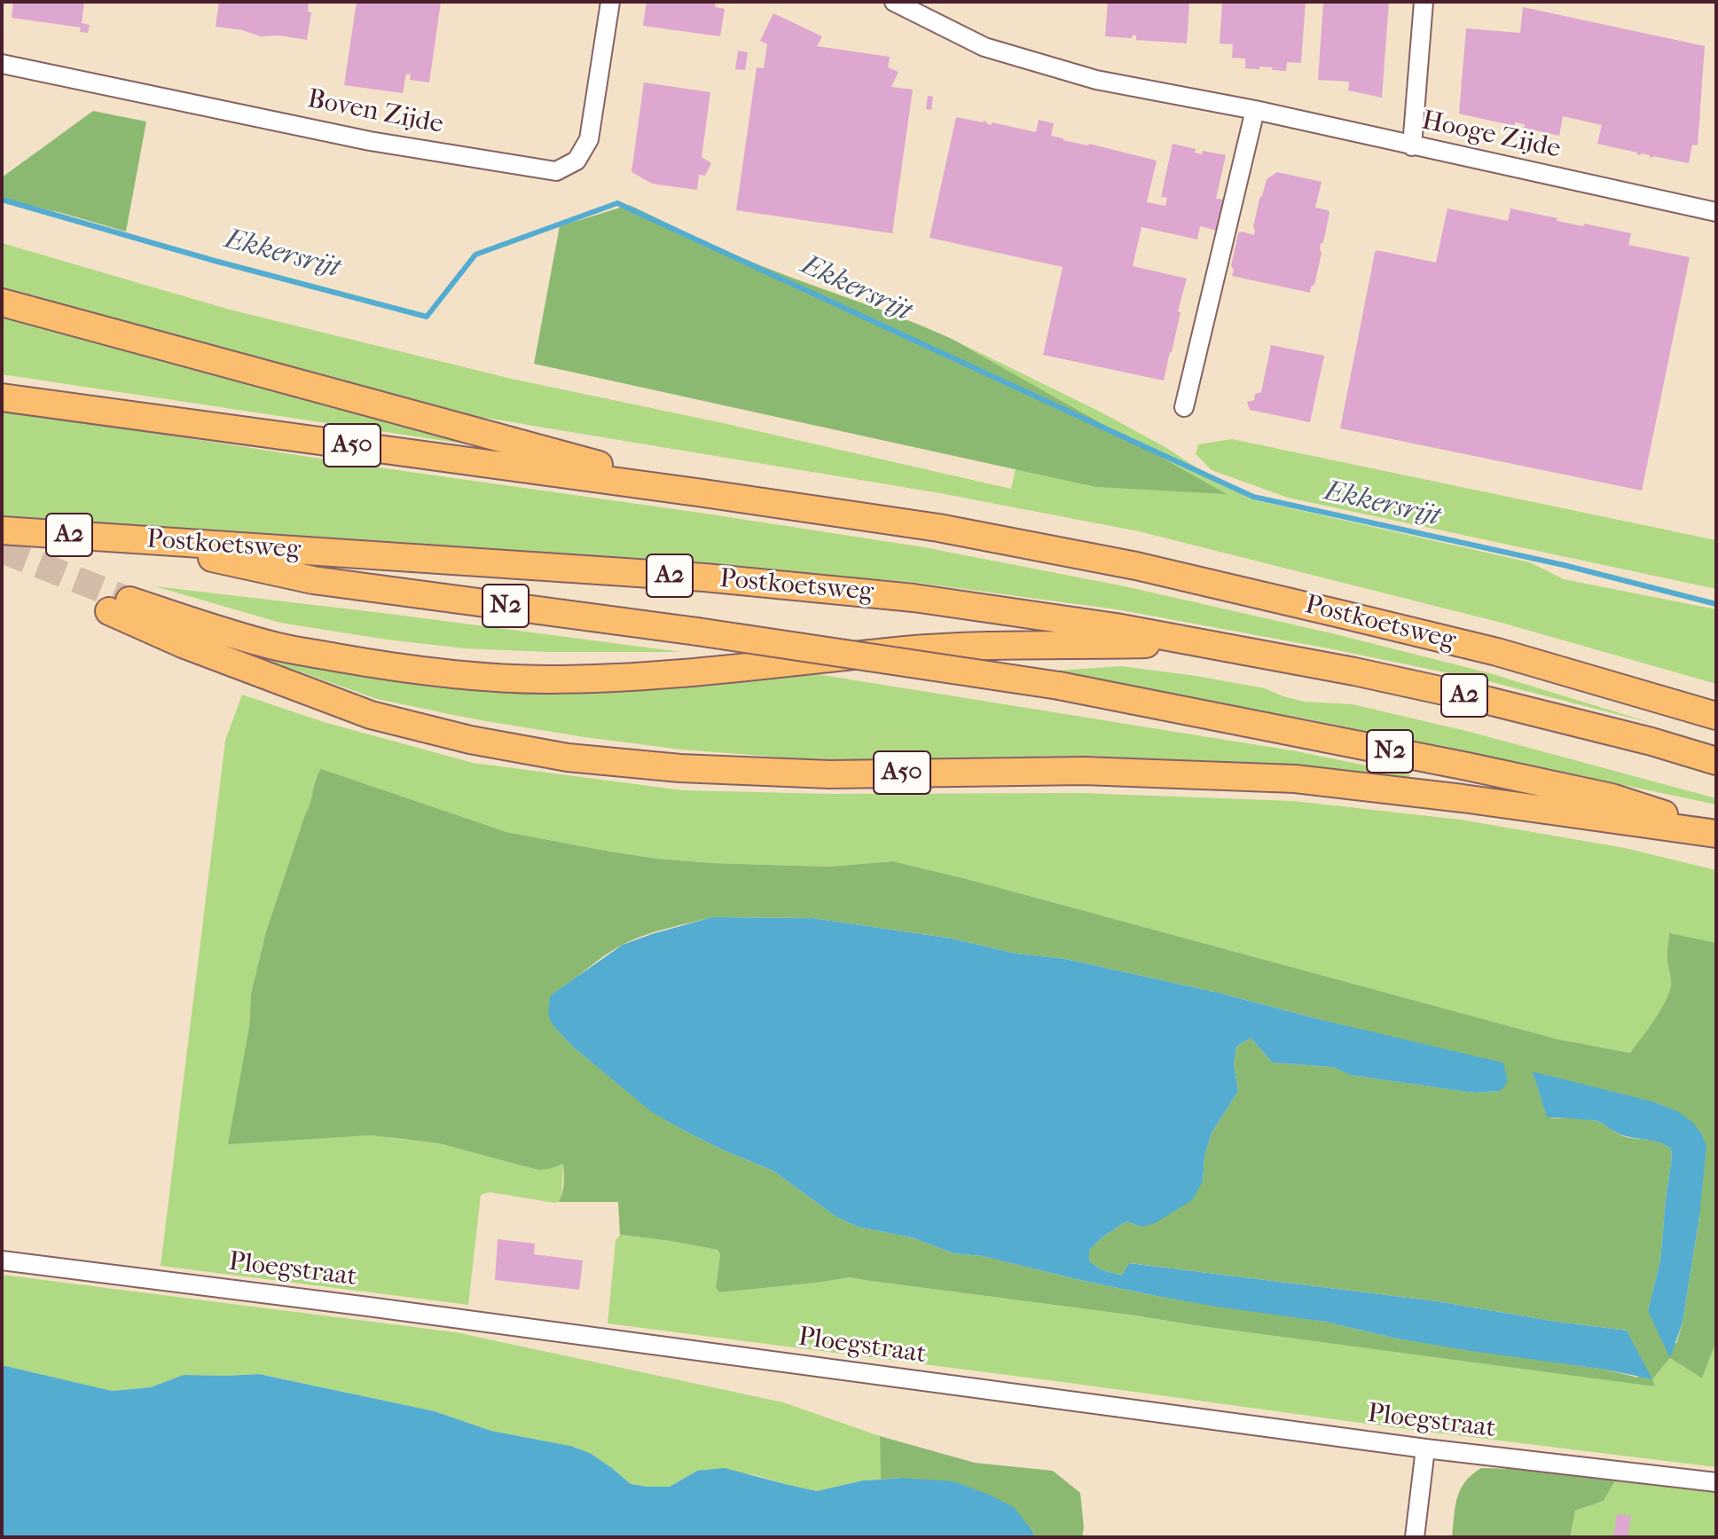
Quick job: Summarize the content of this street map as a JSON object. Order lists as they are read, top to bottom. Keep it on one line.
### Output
{"streets":{"highway":["A50","A2","Postkoetsweg","N2"],"street":["Boven Zijde","Hooge Zijde","Ploegstraat"]},"water":["Ekkersrijt"]}
